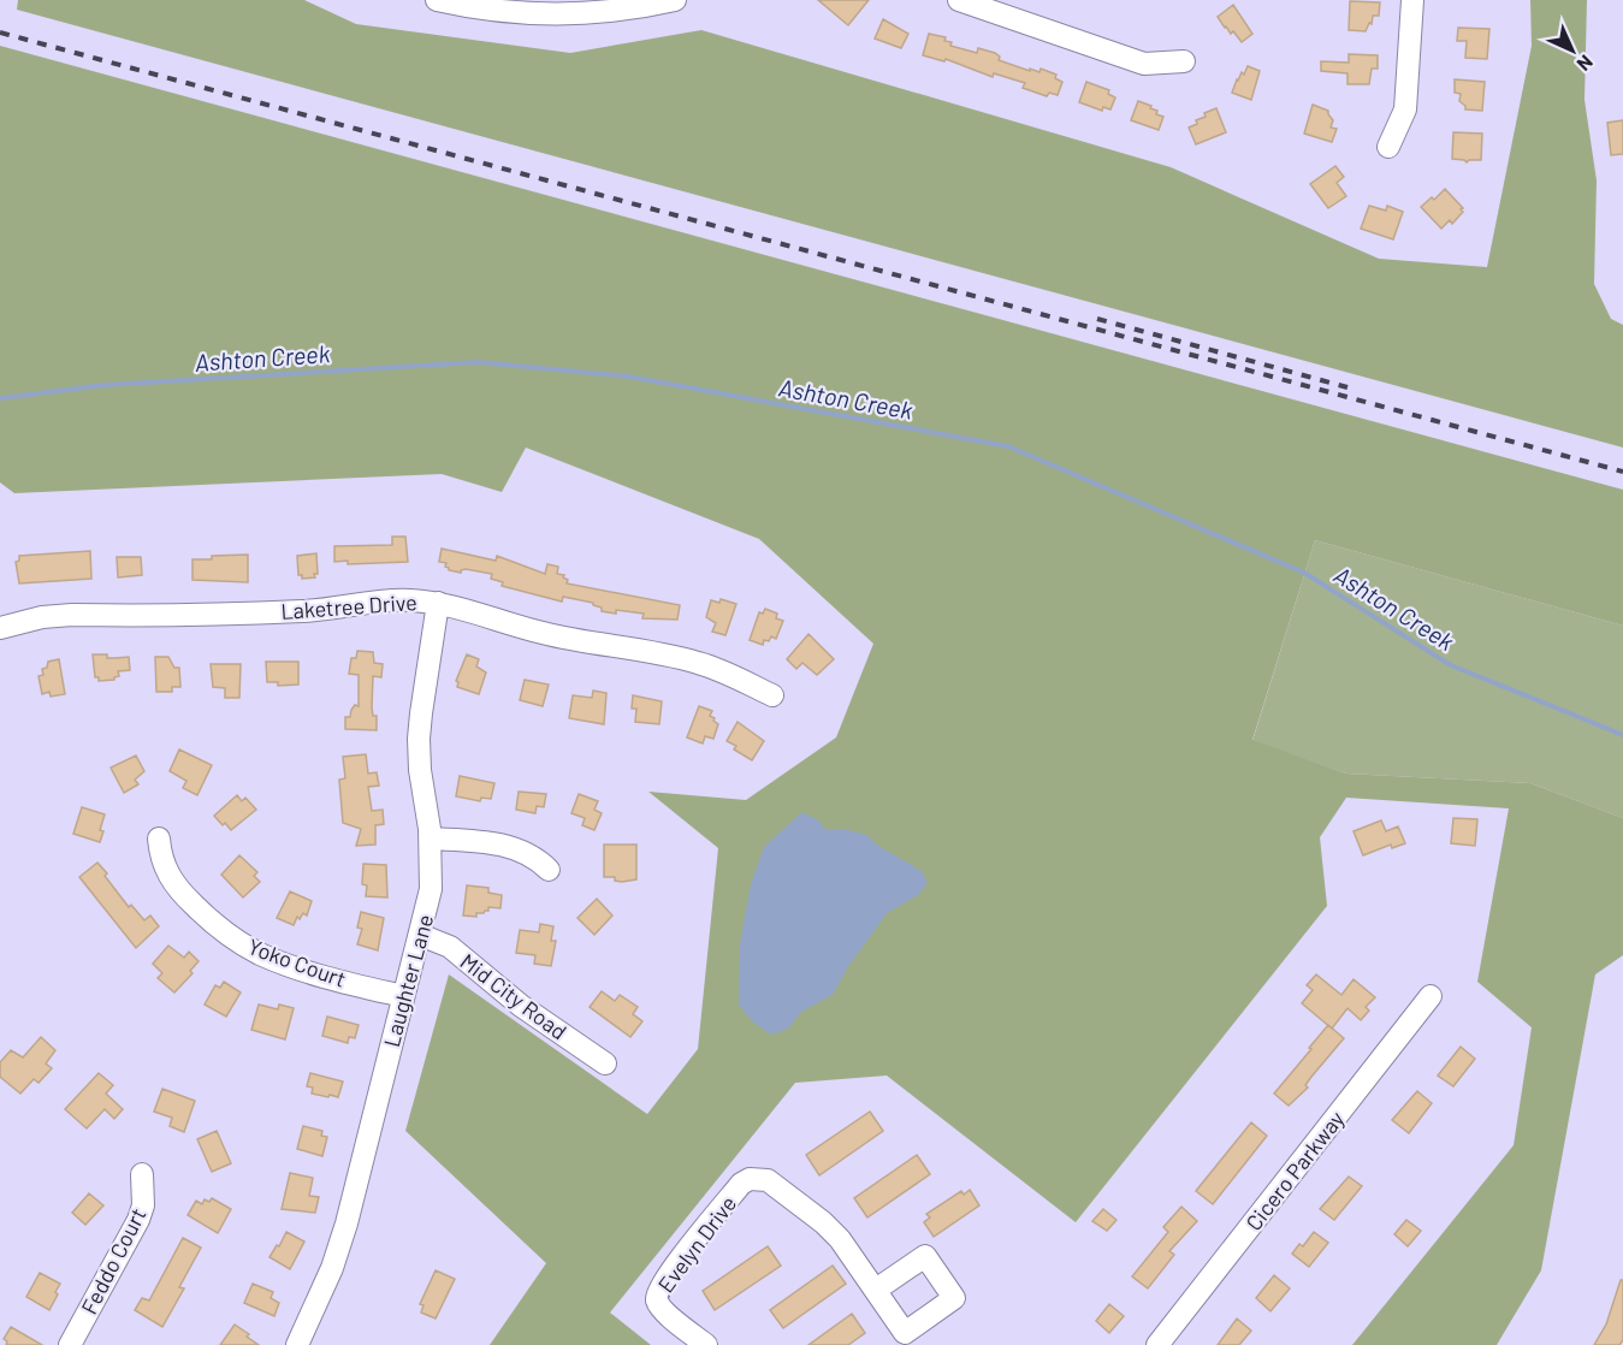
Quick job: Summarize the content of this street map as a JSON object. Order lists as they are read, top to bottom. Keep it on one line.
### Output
{"streets":{"street":["Laketree Drive","Yoko Court","Laughter Lane","Mid City Road","Cicero Parkway","Evelyn Drive","Feddo Court"]},"crossings":[["Laketree Drive","Laughter Lane"],["Yoko Court","Laughter Lane"],["Laughter Lane","Mid City Road"]],"water":["Ashton Creek"],"north":"bottom right"}
